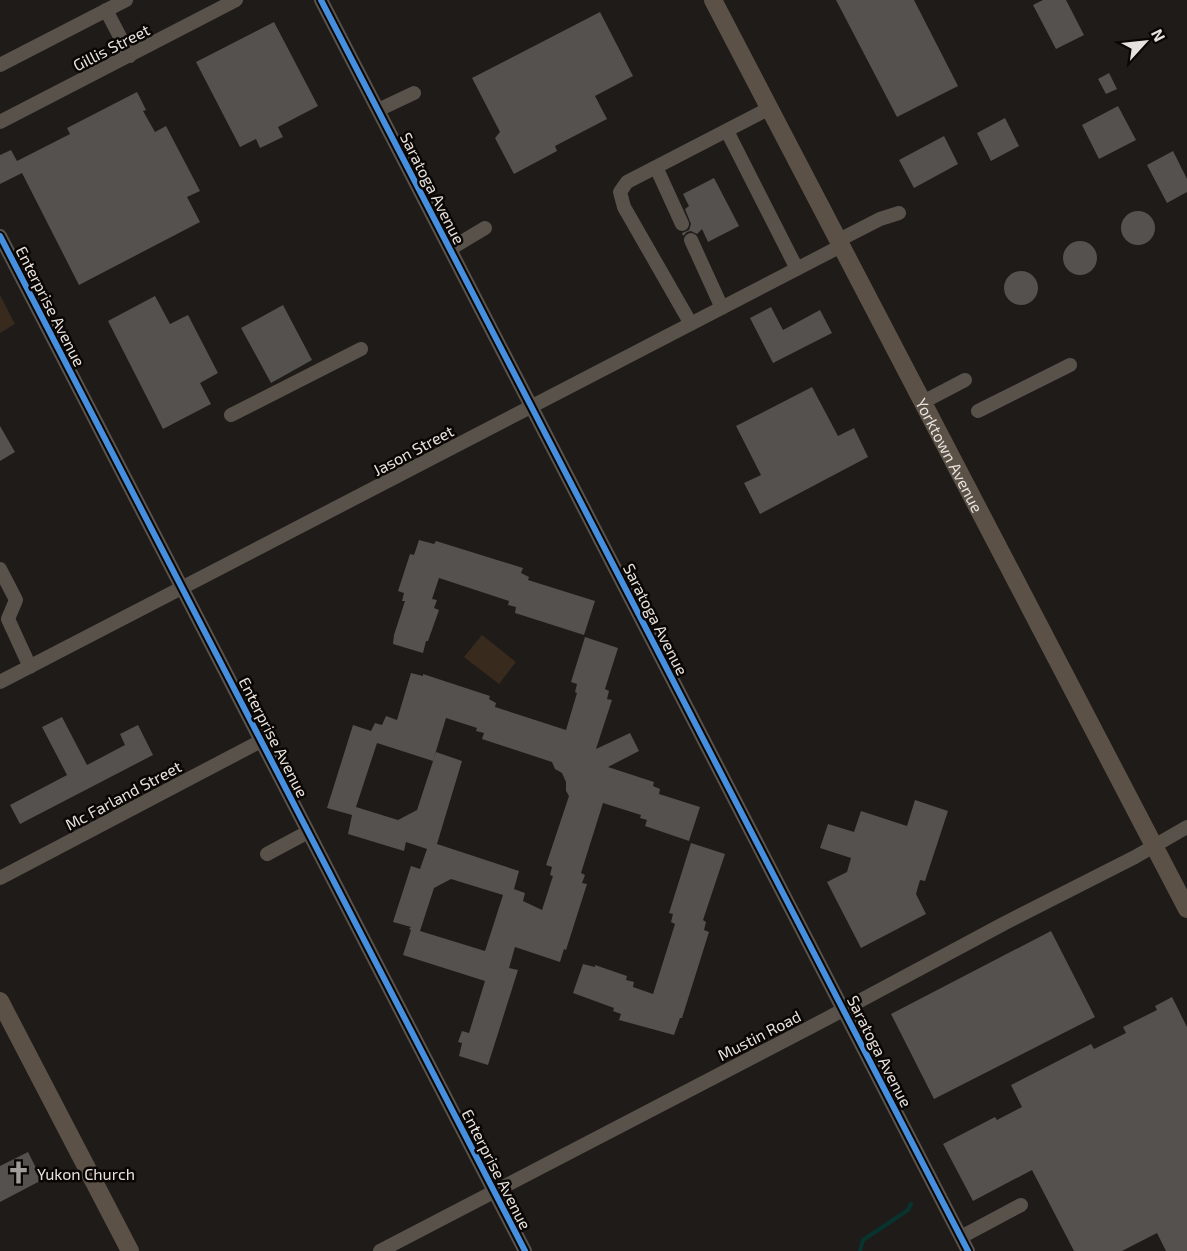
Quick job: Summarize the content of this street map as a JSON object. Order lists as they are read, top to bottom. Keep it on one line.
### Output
{"streets":{"main road":["Yorktown Avenue"],"street":["Gillis Street","Saratoga Avenue","Enterprise Avenue","Jason Street","Mc Farland Street","Mustin Road"]},"crossings":[["Saratoga Avenue","Jason Street"],["Saratoga Avenue","Mustin Road"],["Enterprise Avenue","Jason Street"],["Enterprise Avenue","Mc Farland Street"],["Enterprise Avenue","Mustin Road"],["Jason Street","Yorktown Avenue"],["Yorktown Avenue","Mustin Road"]],"places":{"church":["Yukon Church"]},"north":"top right"}
